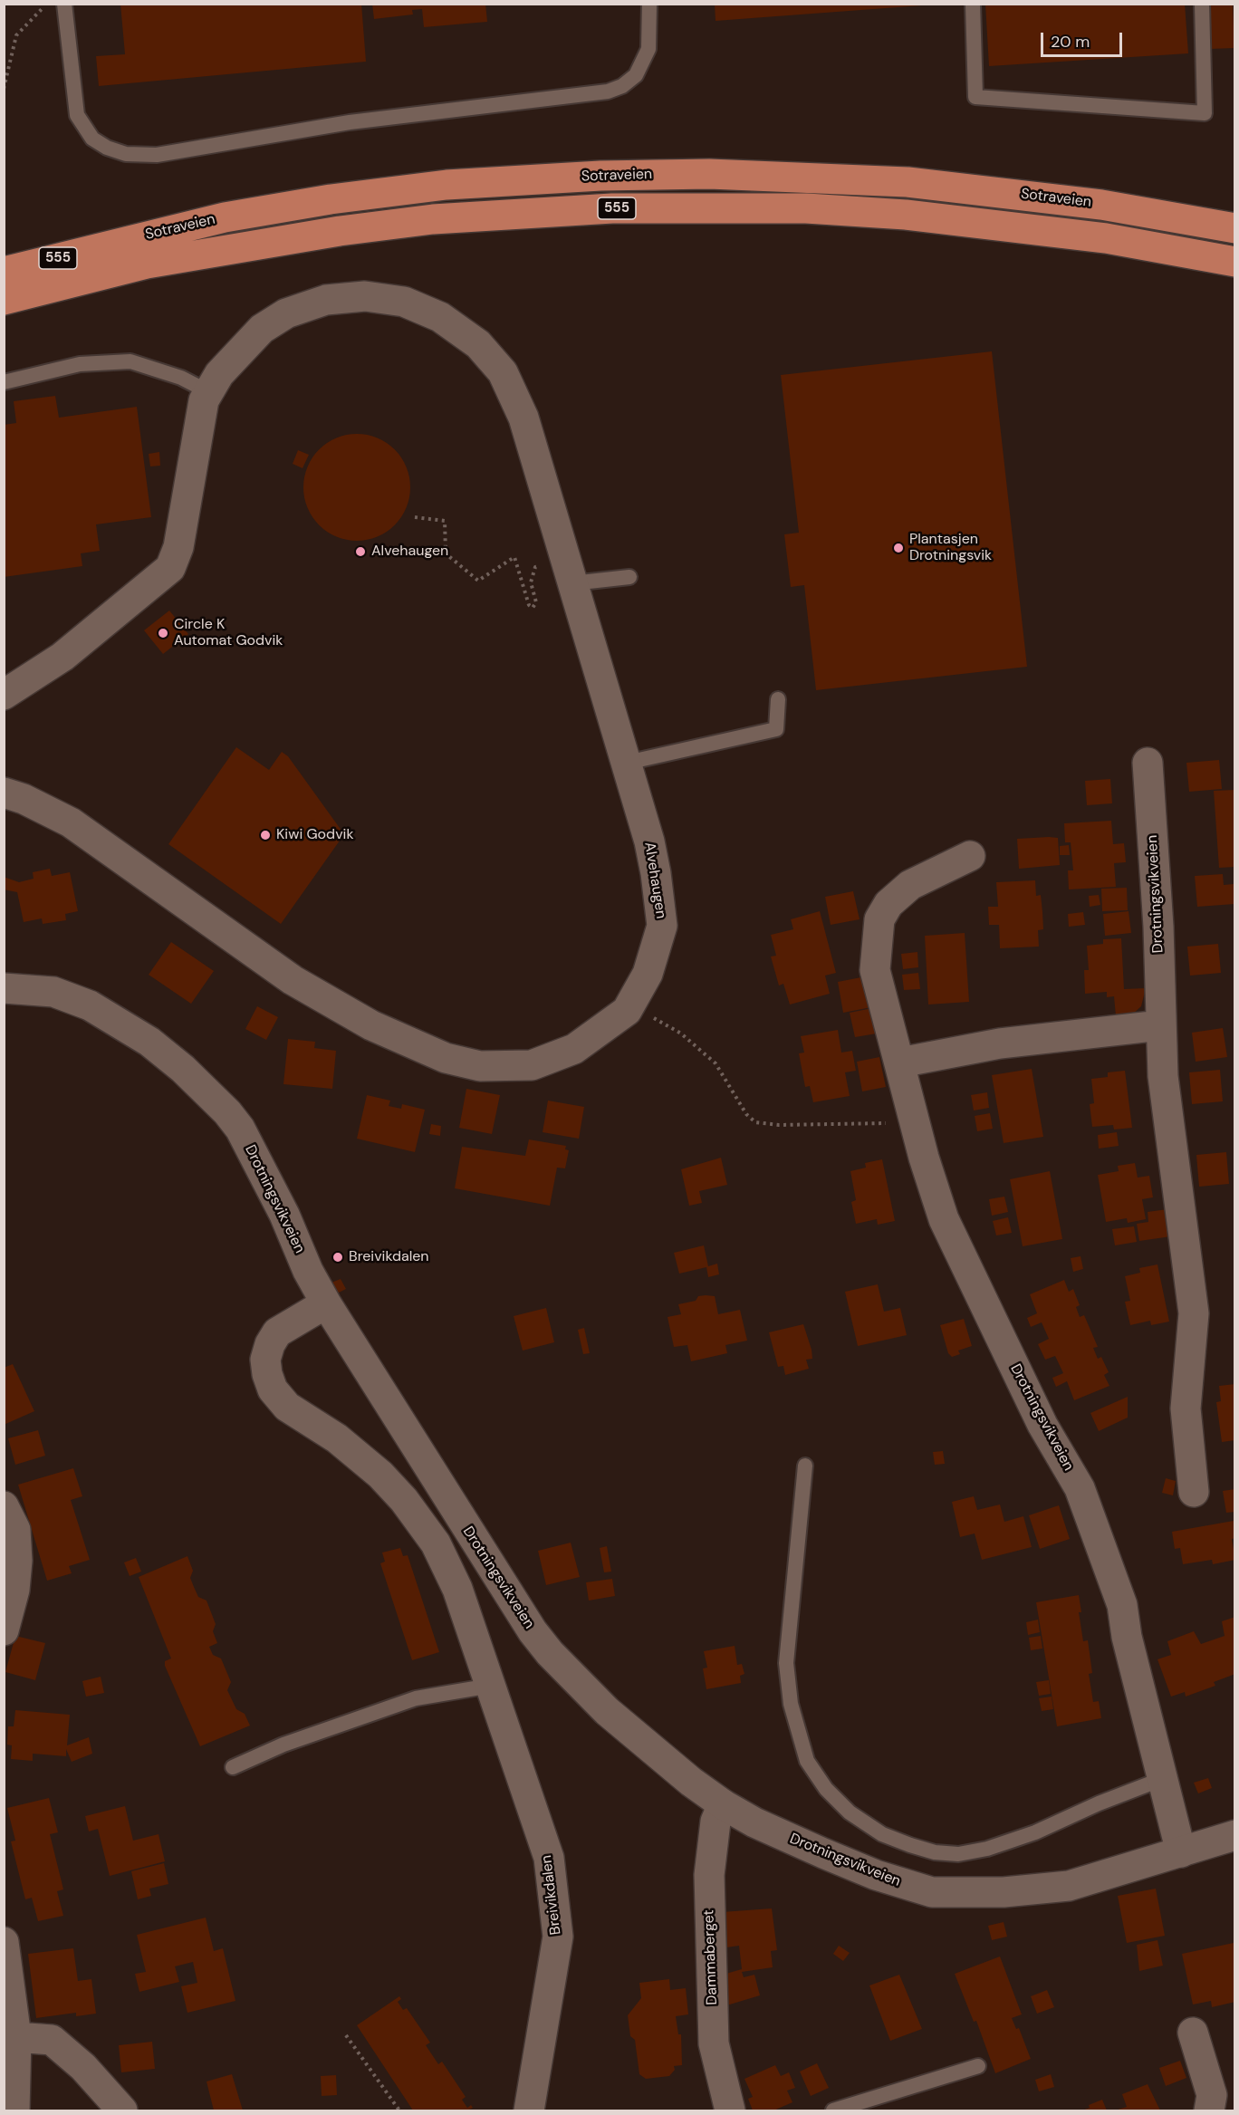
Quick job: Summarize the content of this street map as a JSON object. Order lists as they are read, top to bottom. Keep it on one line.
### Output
{"streets":{"highway":["Sotraveien","555"],"street":["Alvehaugen","Drotningsvikveien","Breivikdalen","Dammaberget"]},"crossings":[["Sotraveien","555"],["Drotningsvikveien","Breivikdalen"],["Drotningsvikveien","Dammaberget"]],"places":["Plantasjen Drotningsvik","Alvehaugen","Circle K Automat Godvik","Kiwi Godvik","Breivikdalen"],"scale_bar":"20 m"}
